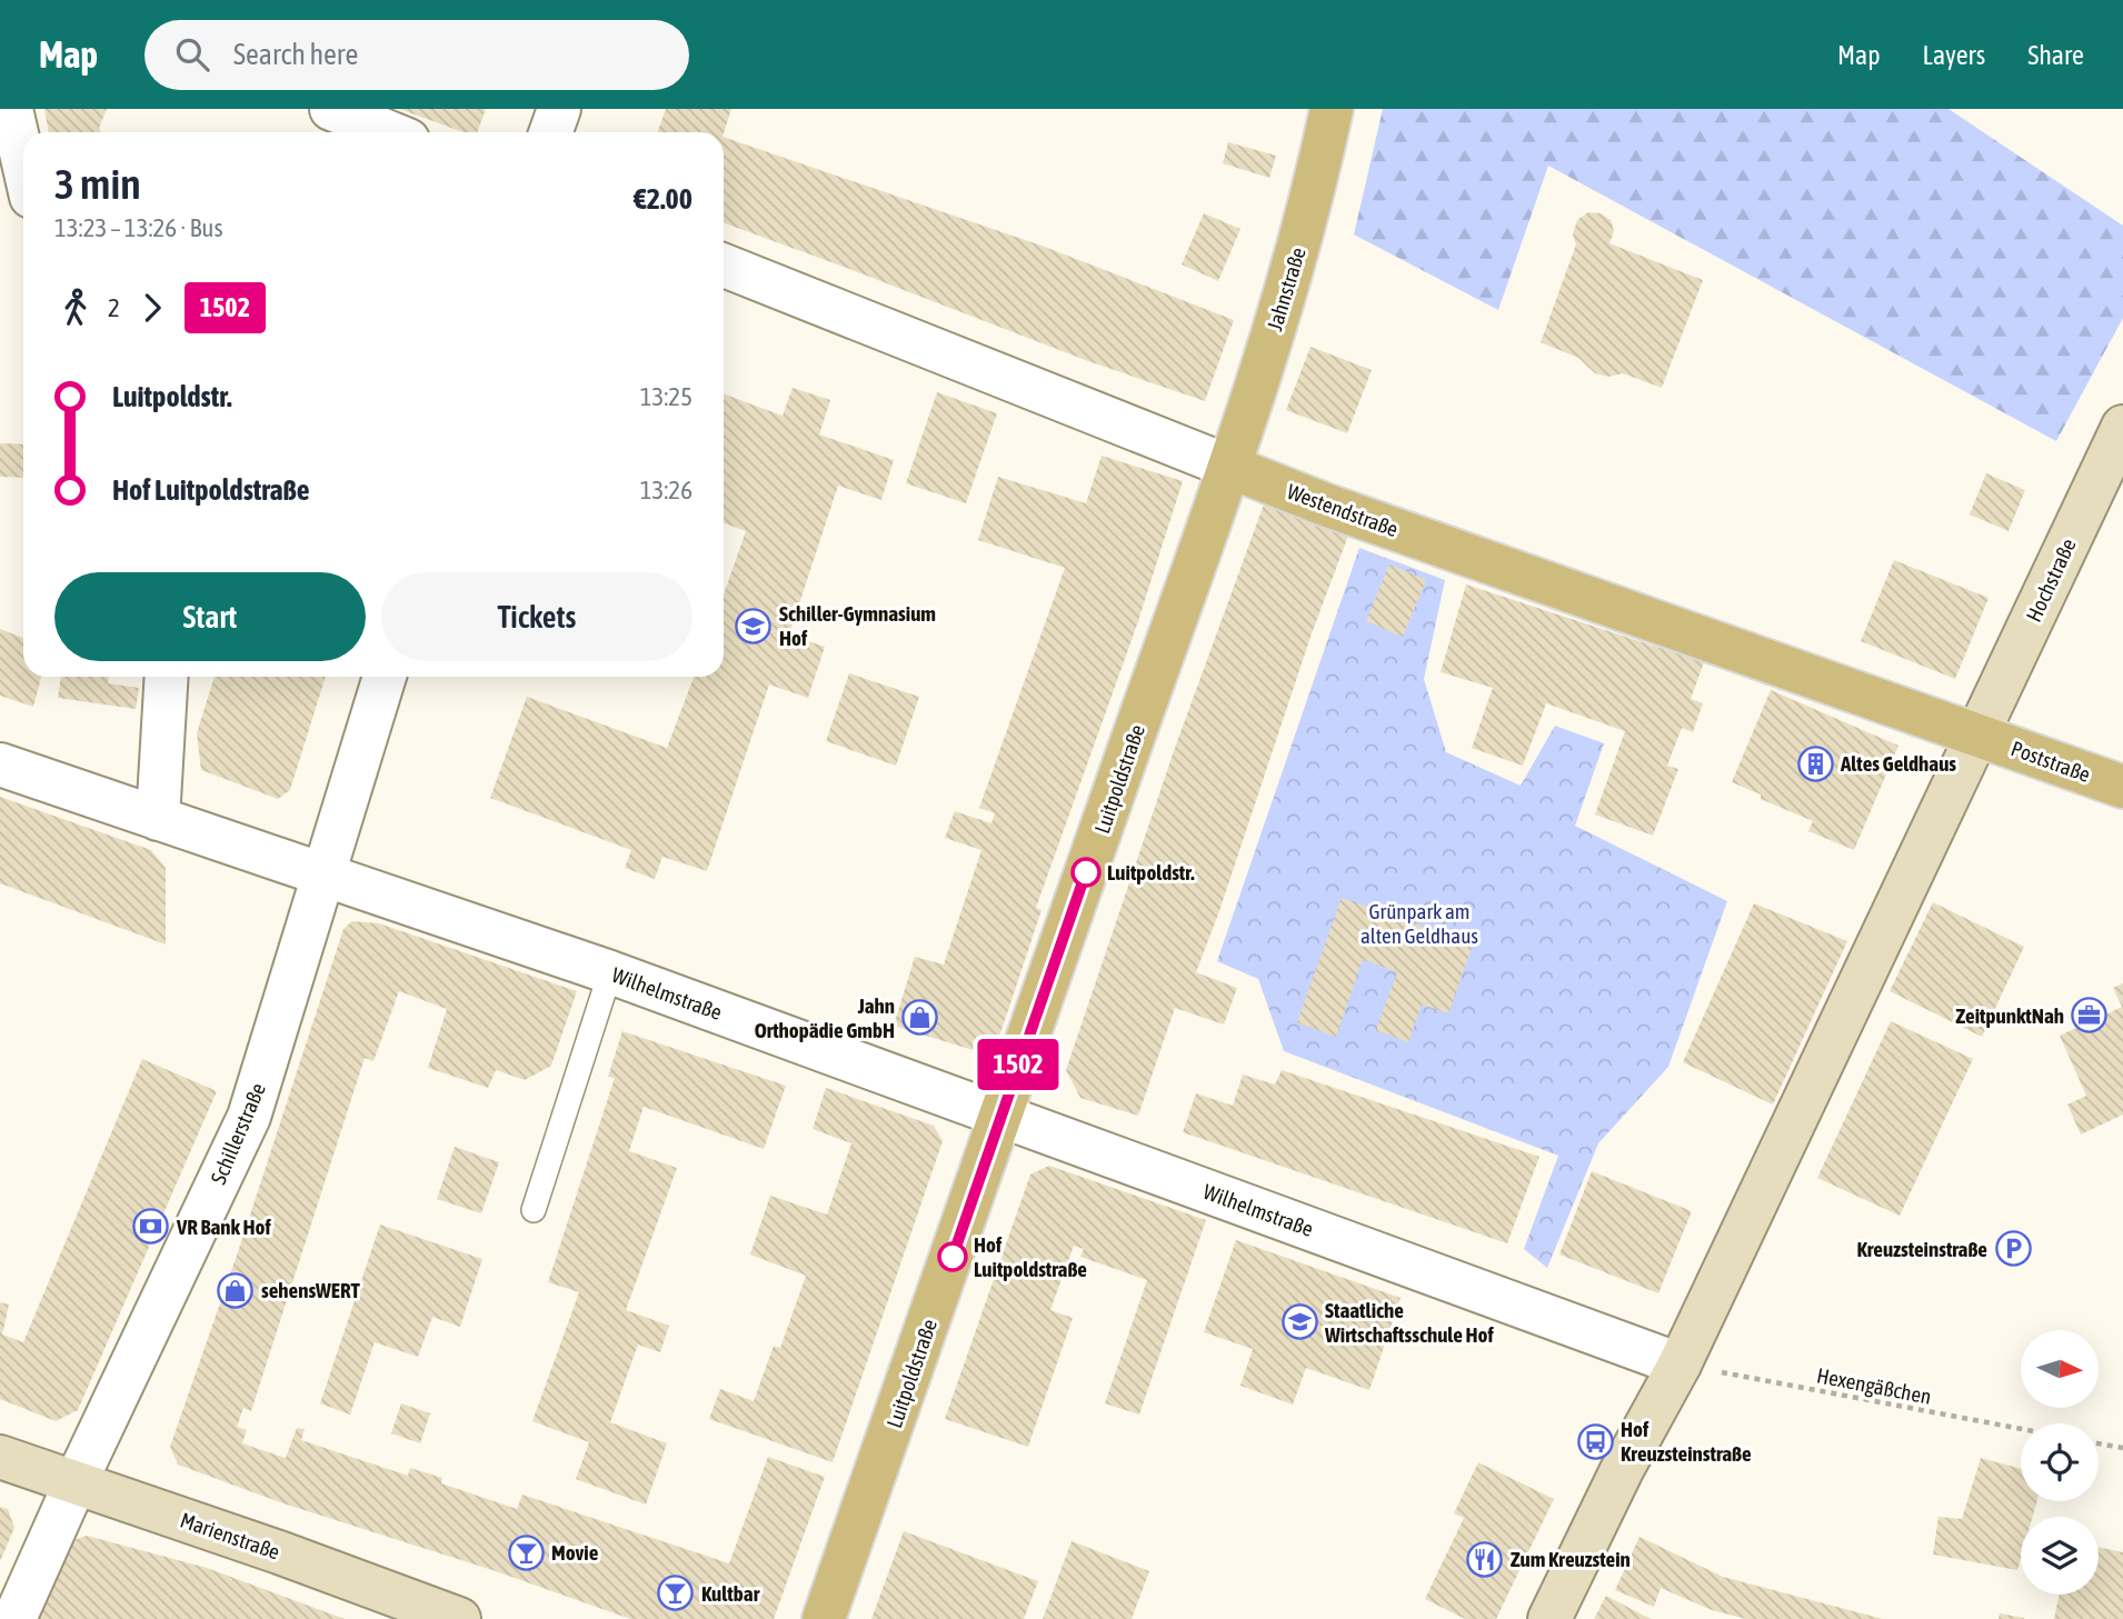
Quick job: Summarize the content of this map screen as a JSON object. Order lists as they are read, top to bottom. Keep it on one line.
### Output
{"streets":{"main road":["Jahnstraße","Westendstraße","Poststraße","Luitpoldstraße"],"street":["Hochstraße","Wilhelmstraße","Schillerstraße","Marienstraße"],"path":["Hexengäßchen"]},"crossings":[["Jahnstraße","Westendstraße"],["Jahnstraße","Luitpoldstraße"],["Westendstraße","Hochstraße"],["Westendstraße","Poststraße"],["Westendstraße","Luitpoldstraße"],["Hochstraße","Poststraße"],["Luitpoldstraße","Wilhelmstraße"],["Wilhelmstraße","Schillerstraße"],["Wilhelmstraße","Hexengäßchen"],["Schillerstraße","Marienstraße"]],"parks":["Grünpark am alten Geldhaus"],"places":{"school or university":["Schiller-Gymnasium Hof","Staatliche Wirtschaftsschule Hof"],"building":["Altes Geldhaus"],"other":["Luitpoldstr.","Hof Luitpoldstraße"],"office":["ZeitpunktNah"],"shop":["Jahn Orthopädie GmbH","sehensWERT"],"bank":["VR Bank Hof"],"parking":["Kreuzsteinstraße"],"bus stop":["Hof Kreuzsteinstraße"],"bar":["Movie","Kultbar"],"restaurant":["Zum Kreuzstein"]},"lines":["bus line 1502"],"north":"right","page":{"header":"Map","search":"Search here","nav":["Map","Layers","Share"],"on_map":"1502","heading":["3 min","13:23 – 13:26 · Bus","€2.00"],"legs":["2","1502"],"list":[{"name":"Luitpoldstr.","value":"13:25"},{"name":"Hof Luitpoldstraße","value":"13:26"}],"buttons":["Start","Tickets"]}}
